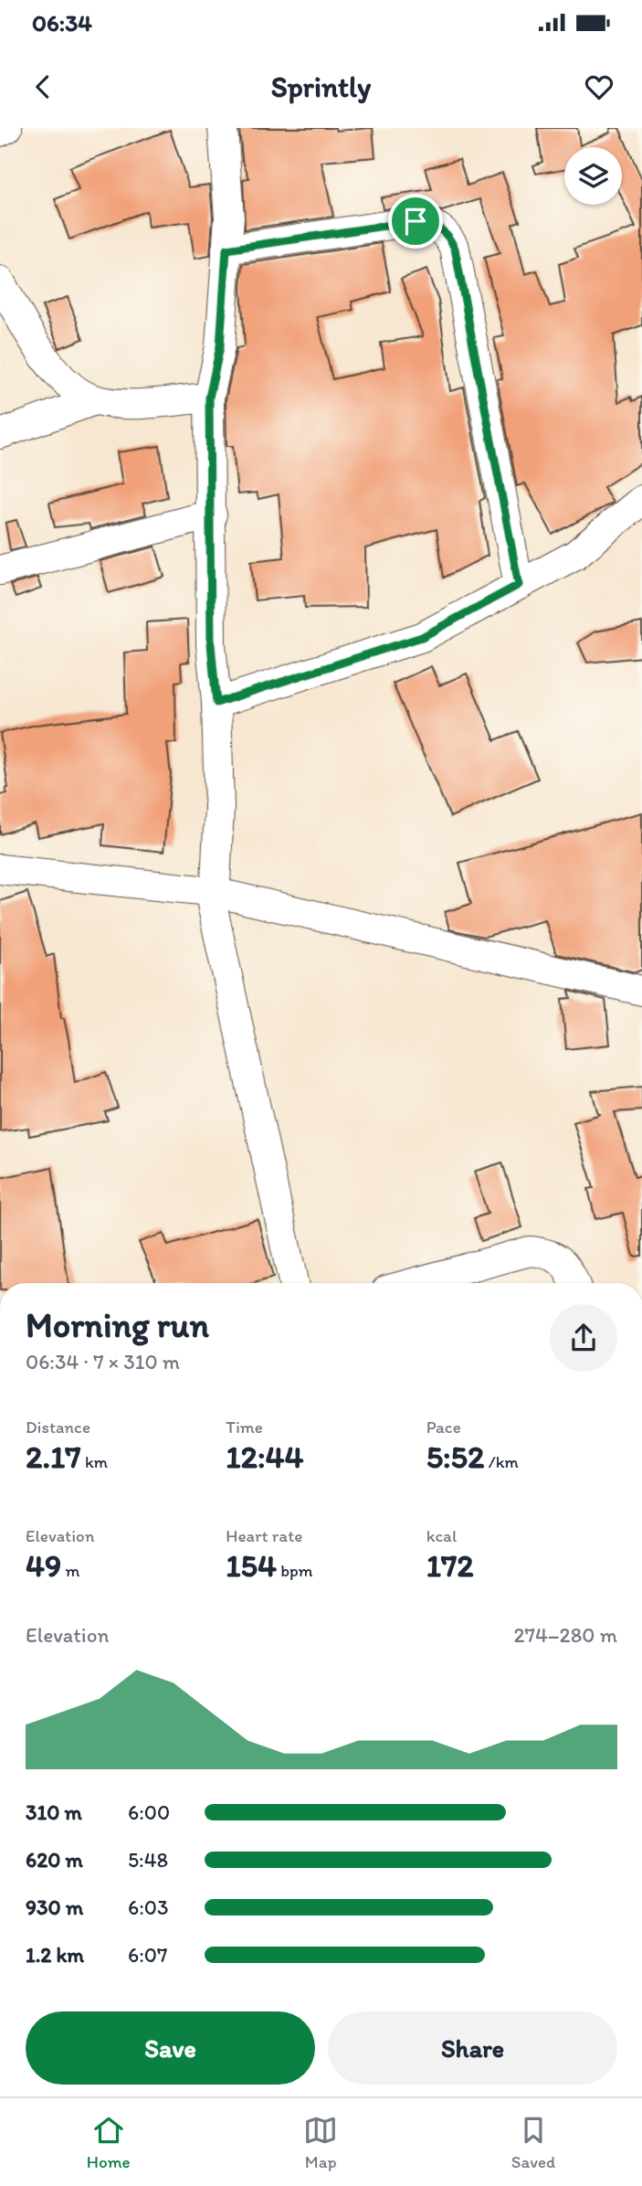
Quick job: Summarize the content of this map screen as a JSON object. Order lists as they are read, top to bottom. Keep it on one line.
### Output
{"page":{"status":"06:34","header":"Sprintly","heading":["Morning run","06:34 · 7 × 310 m"],"stats":[["Distance","2.17 km"],["Time","12:44"],["Pace","5:52 /km"],["Elevation","49 m"],["Heart rate","154 bpm"],["kcal","172"]],"chart":["Elevation","274–280 m"],"list":[{"name":"310 m","note":"6:00"},{"name":"620 m","note":"5:48"},{"name":"930 m","note":"6:03"},{"name":"1.2 km","note":"6:07"}],"buttons":["Save","Share"],"tabs":["Home","Map","Saved"]}}
